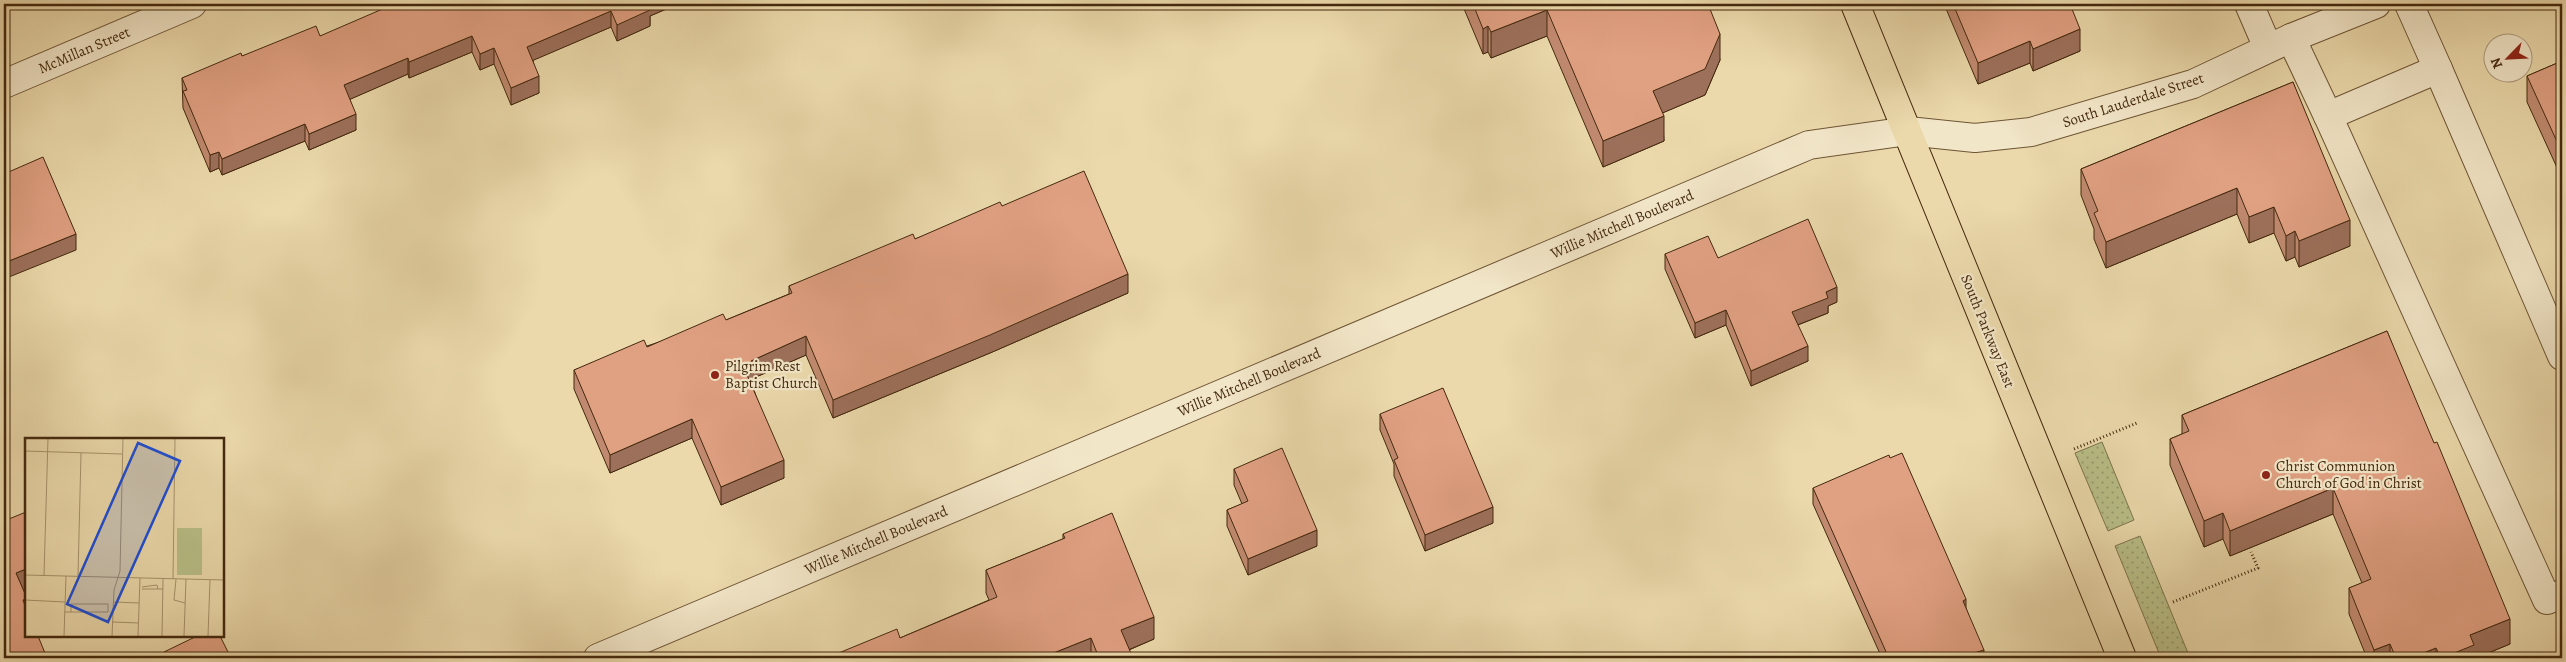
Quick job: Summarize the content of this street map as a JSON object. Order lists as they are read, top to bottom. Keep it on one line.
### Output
{"streets":{"main road":["South Parkway East"],"street":["McMillan Street","South Lauderdale Street","Willie Mitchell Boulevard"]},"crossings":[["South Lauderdale Street","Willie Mitchell Boulevard"],["South Lauderdale Street","South Parkway East"],["Willie Mitchell Boulevard","South Parkway East"]],"places":["Pilgrim Rest Baptist Church","Christ Communion Church of God in Christ"],"north":"bottom left"}
